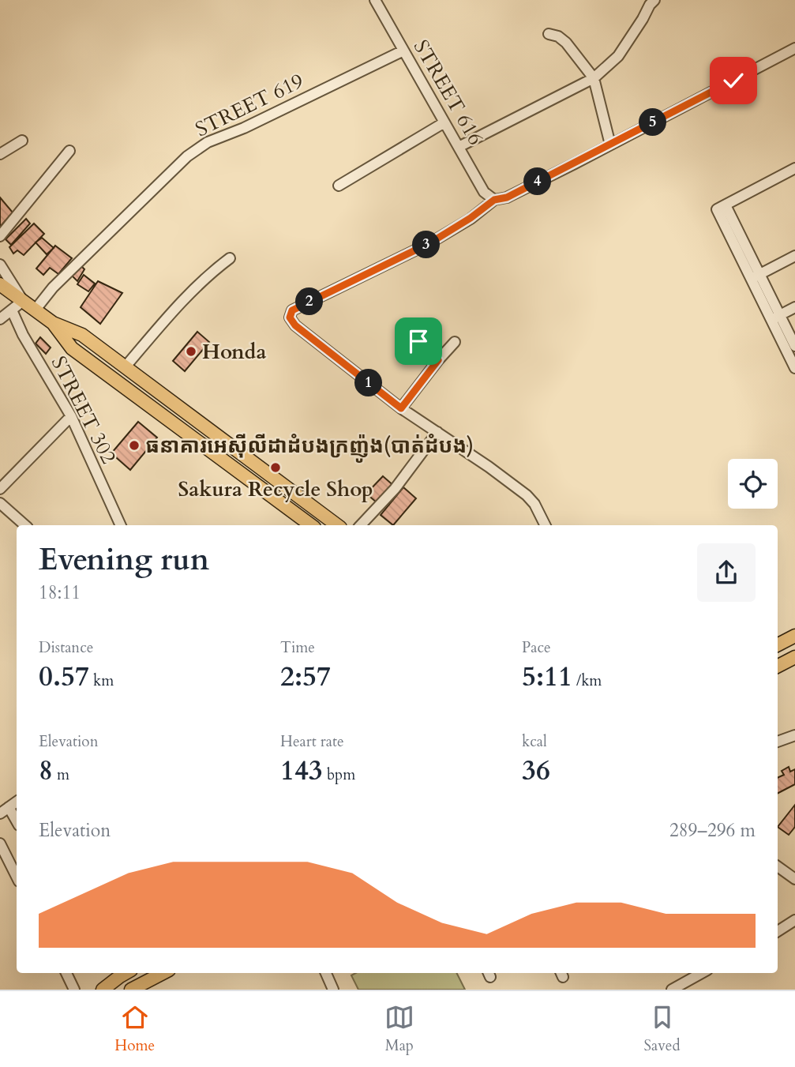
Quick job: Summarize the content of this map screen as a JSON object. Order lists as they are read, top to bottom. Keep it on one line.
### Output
{"streets":{"street":["STREET 616","STREET 619","STREET 302"]},"crossings":[["STREET 616","STREET 619"]],"places":["Honda","ធនាគារអេស៊ីលីដាដំបងក្រញ៉ូង(បាត់ដំបង)","Sakura Recycle Shop"],"page":{"pins":["5","4","3","2","1"],"heading":["Evening run","18:11"],"stats":[["Distance","0.57 km"],["Time","2:57"],["Pace","5:11 /km"],["Elevation","8 m"],["Heart rate","143 bpm"],["kcal","36"]],"chart":["Elevation","289–296 m"],"tabs":["Home","Map","Saved"]}}
